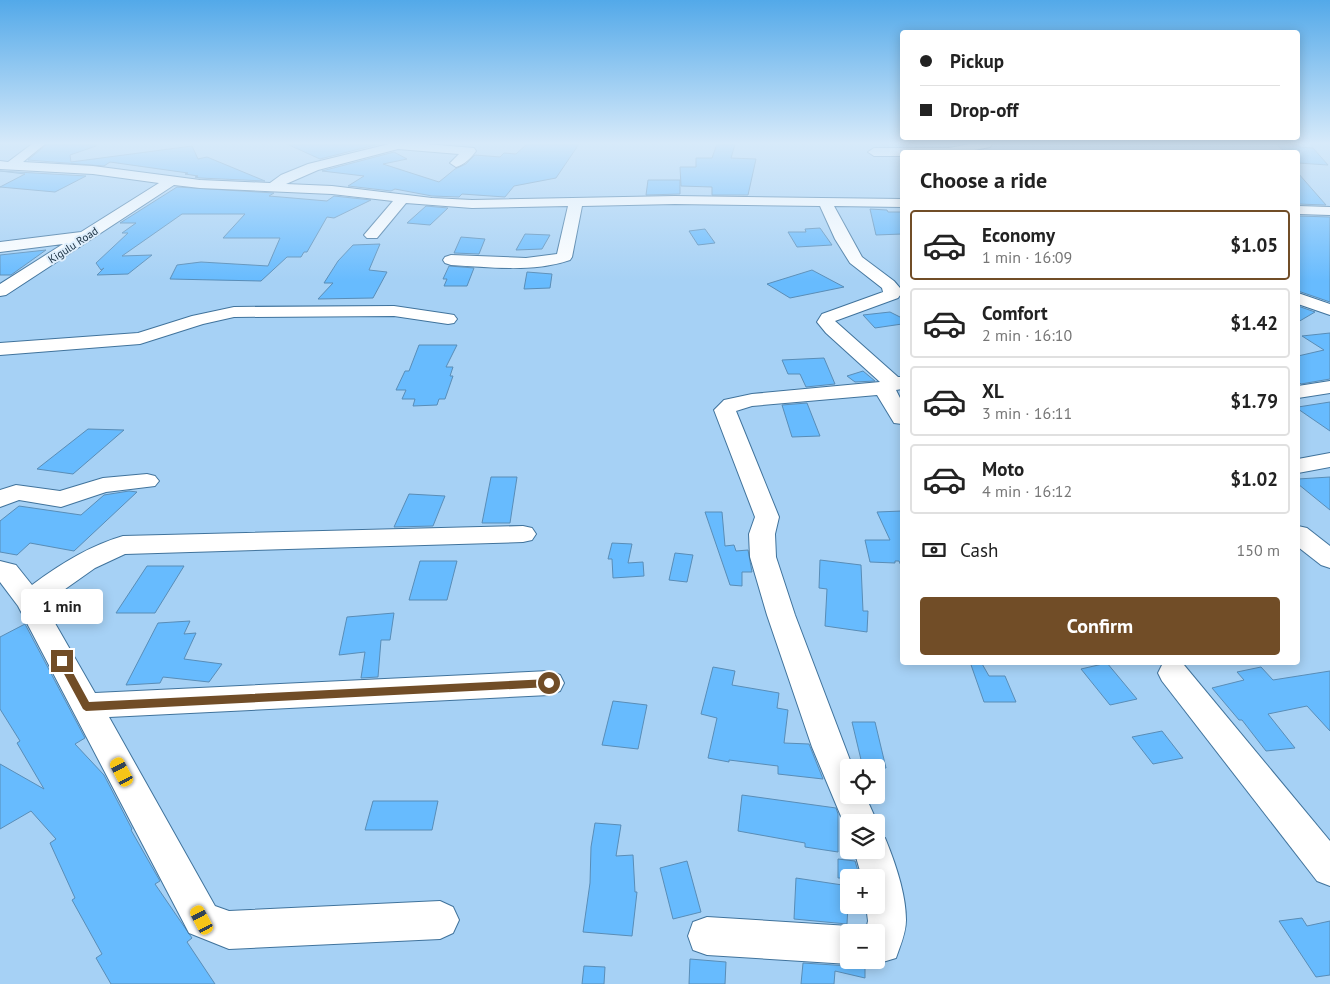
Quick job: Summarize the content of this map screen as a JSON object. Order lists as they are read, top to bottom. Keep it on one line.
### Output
{"streets":{"street":["Kigulu Road"]},"page":{"banner":["Pickup","Drop-off"],"heading":"Choose a ride","list":[{"name":"Economy","note":"1 min · 16:09","value":"$1.05"},{"name":"Comfort","note":"2 min · 16:10","value":"$1.42"},{"name":"XL","note":"3 min · 16:11","value":"$1.79"},{"name":"Moto","note":"4 min · 16:12","value":"$1.02"}],"pay":["Cash","150 m"],"buttons":"Confirm","bubble":"1 min","map_buttons":["+","−"]}}
